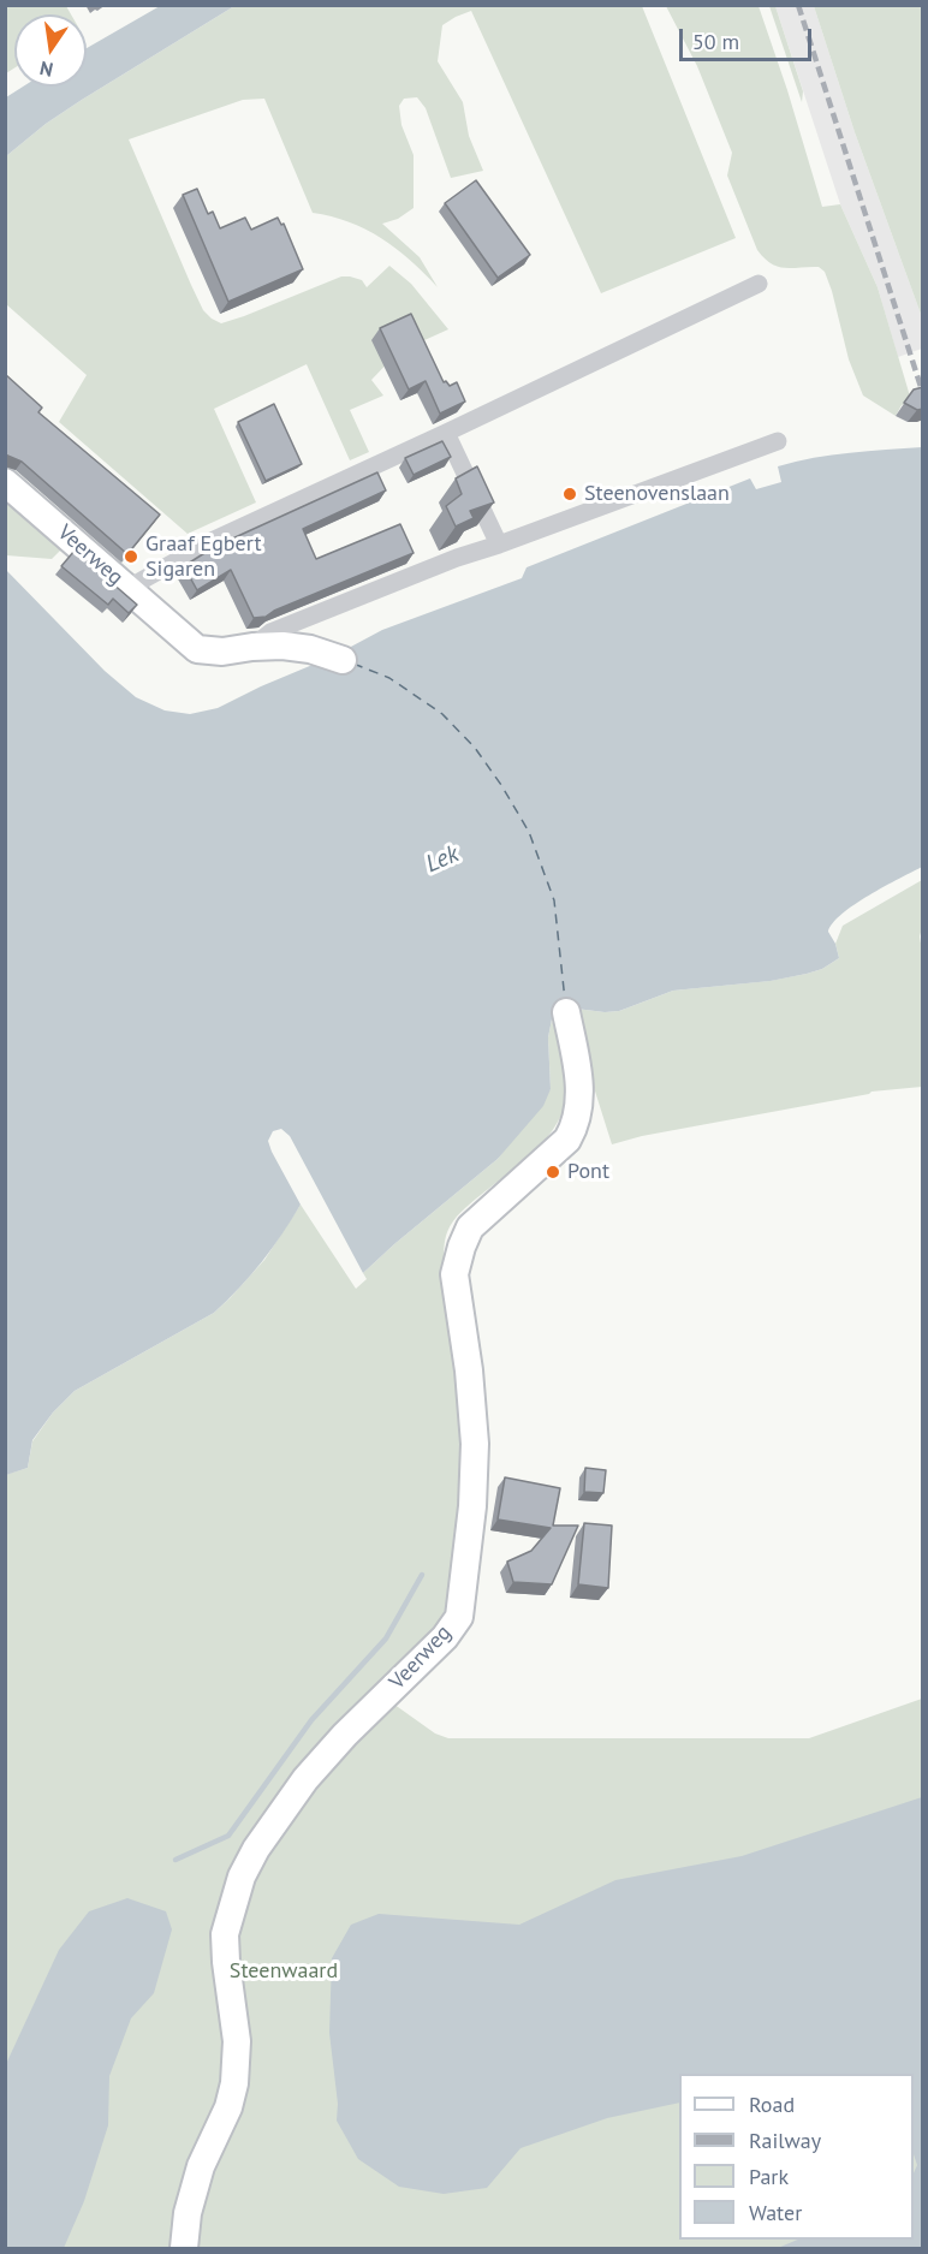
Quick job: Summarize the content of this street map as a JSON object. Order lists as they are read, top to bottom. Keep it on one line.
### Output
{"streets":{"street":["Veerweg"]},"water":["Lek"],"parks":["Steenwaard"],"places":["Steenovenslaan","Graaf Egbert Sigaren","Pont"],"legend":["Road","Railway","Park","Water"],"scale_bar":"50 m","north":"bottom"}
